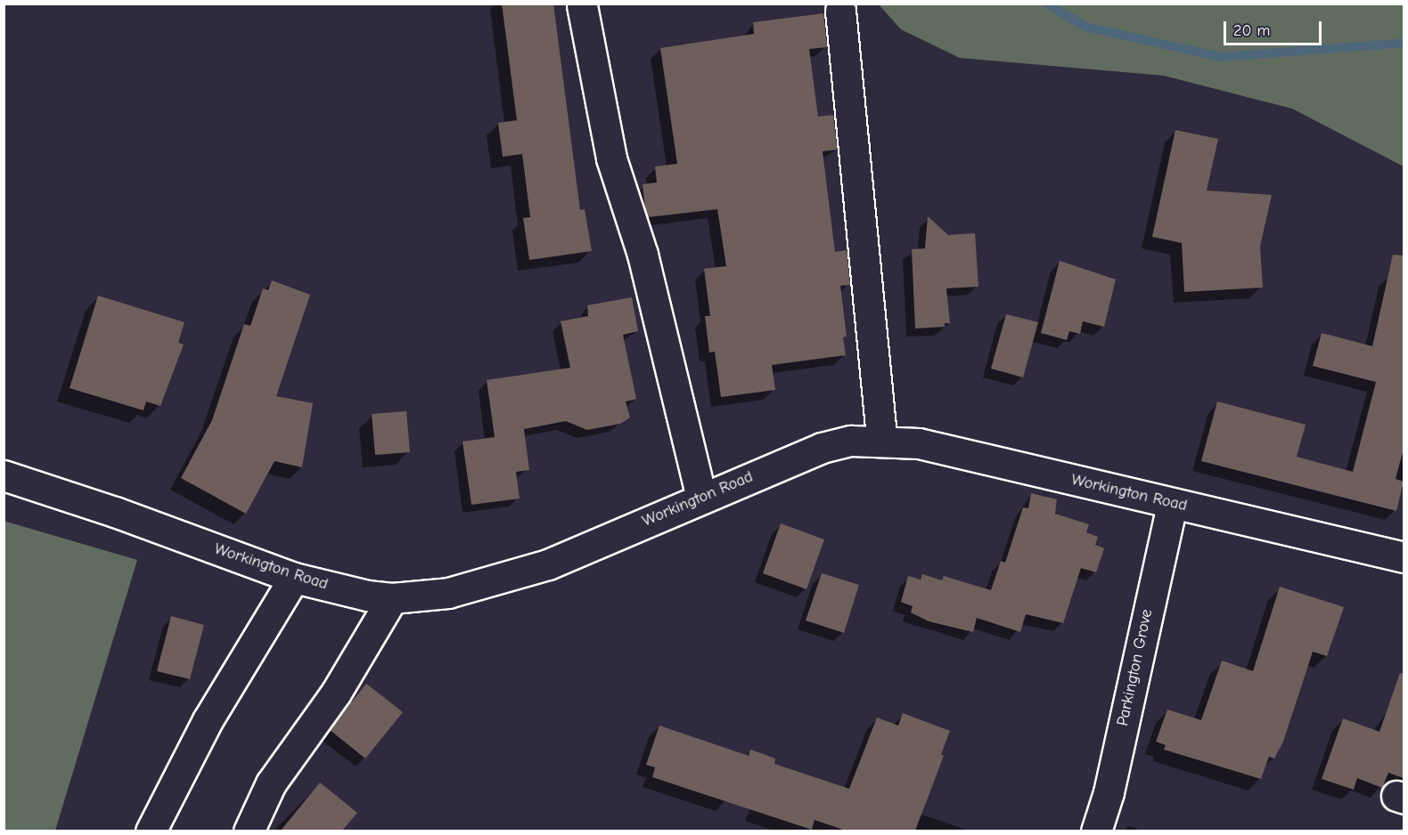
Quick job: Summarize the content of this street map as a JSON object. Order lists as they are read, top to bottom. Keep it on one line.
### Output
{"streets":{"street":["Workington Road","Parkington Grove"]},"crossings":[["Workington Road","Parkington Grove"]],"scale_bar":"20 m"}
